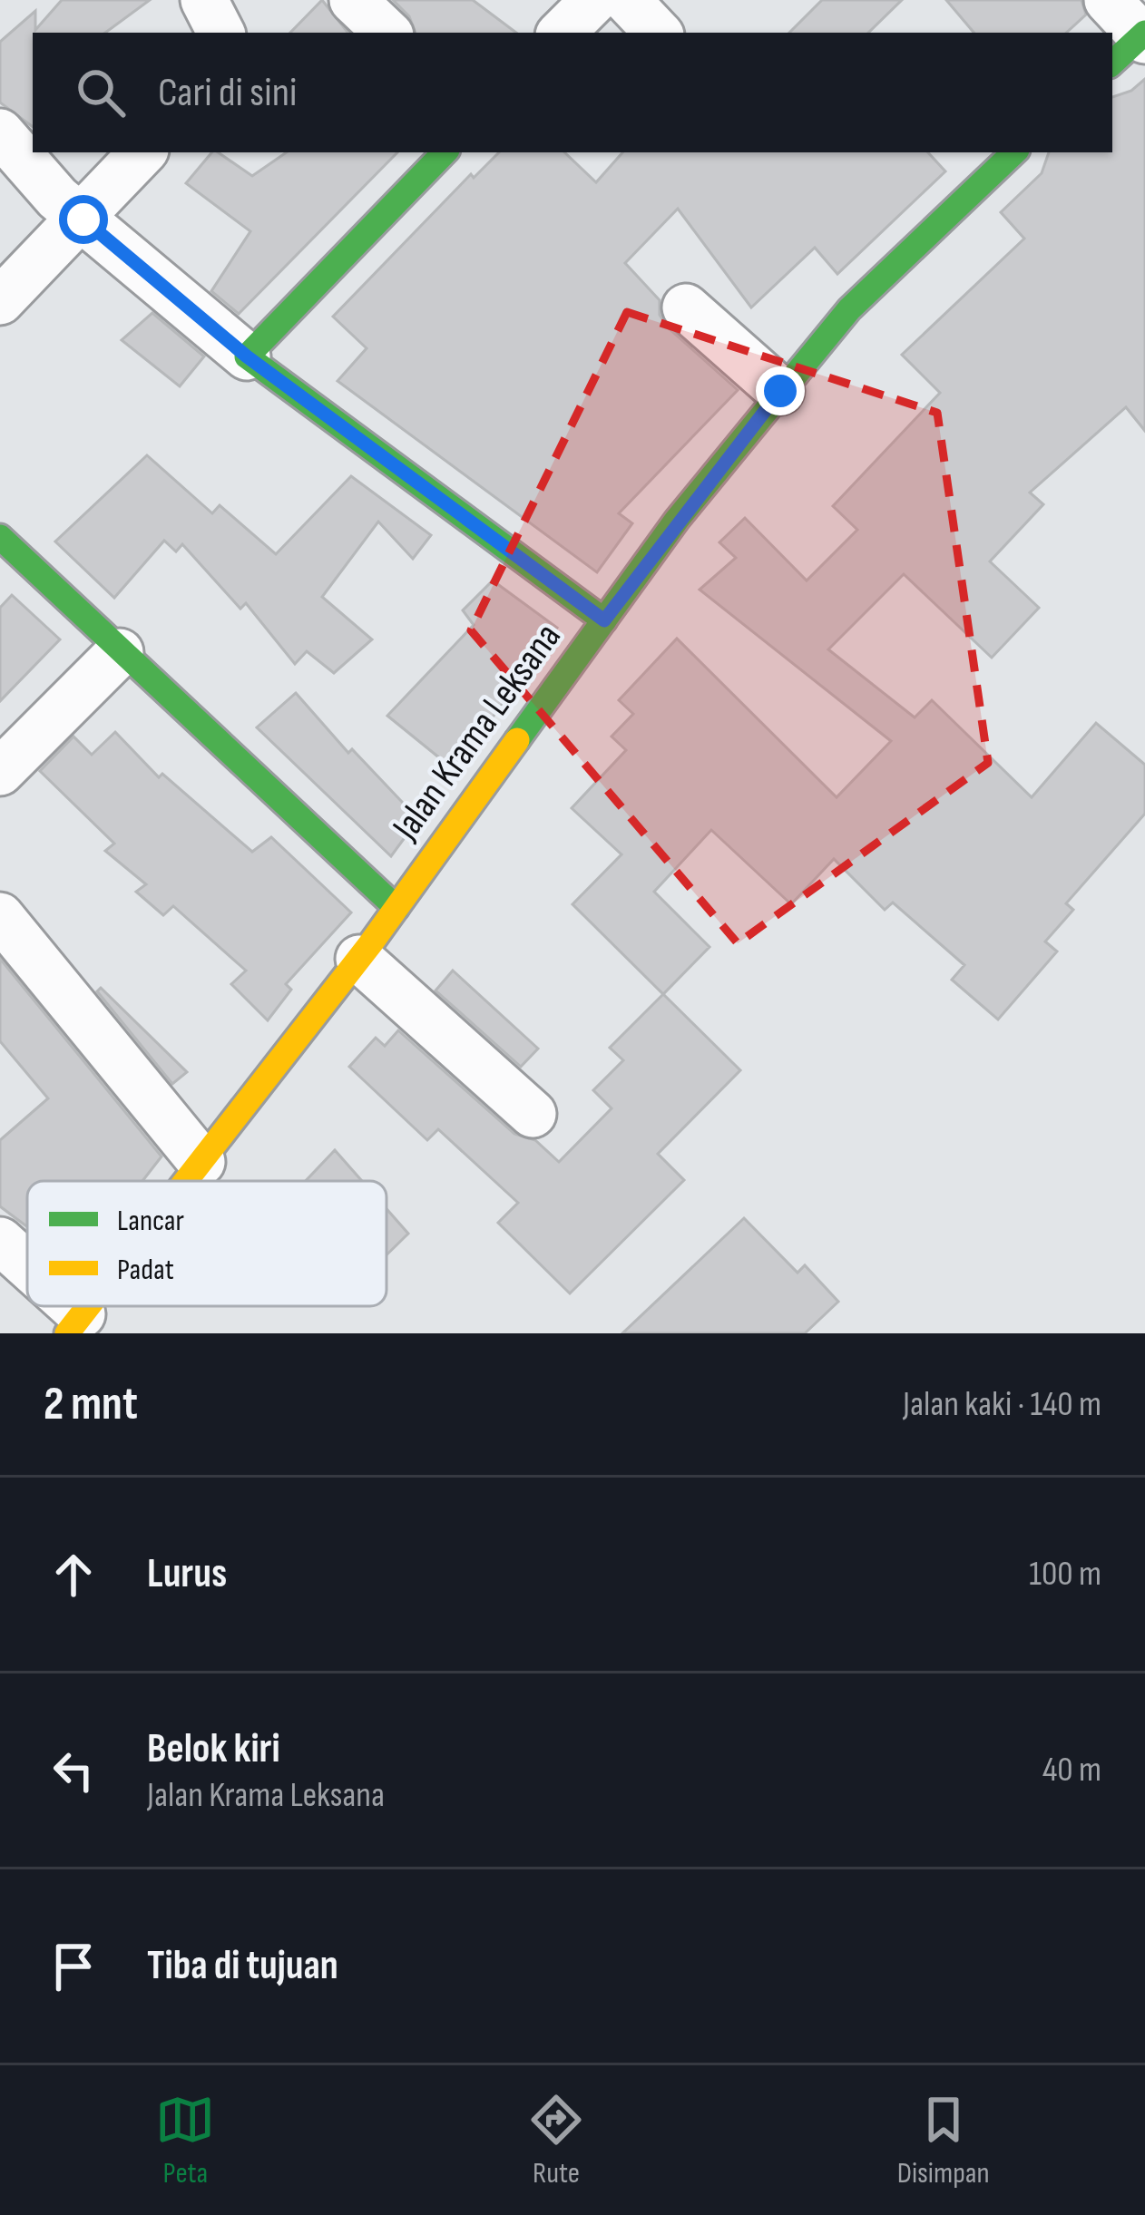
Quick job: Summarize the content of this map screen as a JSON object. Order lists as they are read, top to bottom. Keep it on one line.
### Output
{"streets":{"street":["Jalan Krama Leksana"]},"legend":["Lancar","Padat"],"page":{"search":"Cari di sini","heading":["2 mnt","Jalan kaki · 140 m"],"list":[["Lurus","100 m"],["Belok kiri","Jalan Krama Leksana","40 m"],"Tiba di tujuan"],"nav":["Peta","Rute","Disimpan"]}}
